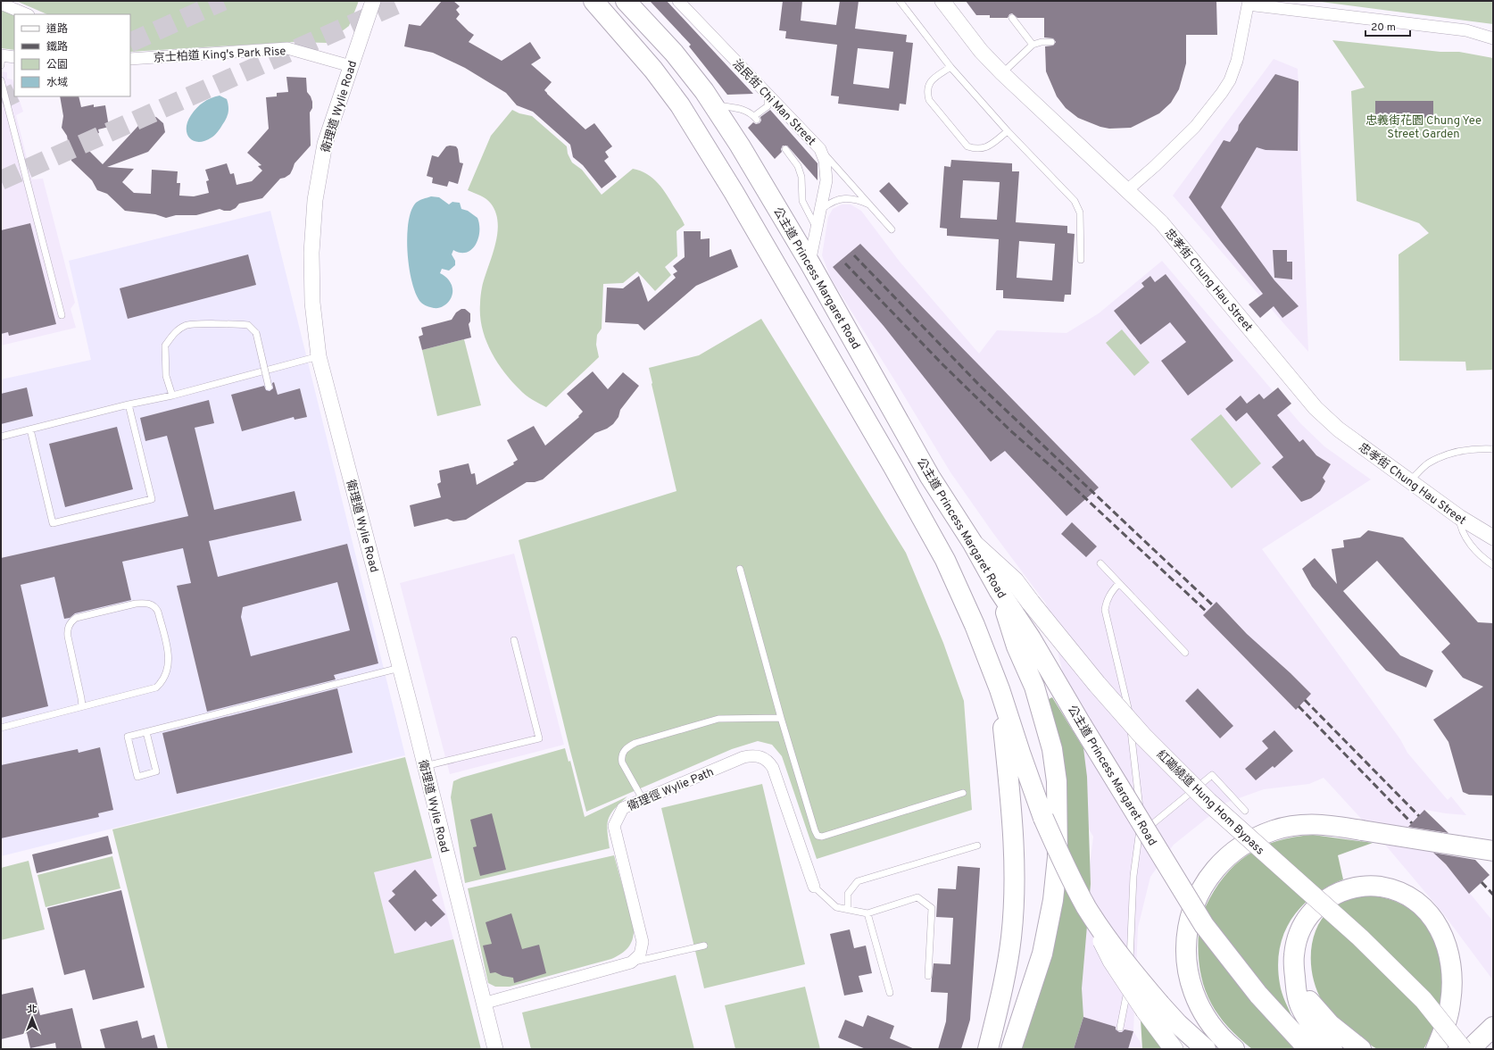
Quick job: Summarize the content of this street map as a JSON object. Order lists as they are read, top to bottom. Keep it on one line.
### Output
{"streets":{"highway":["公主道 Princess Margaret Road"],"main road":["紅磡繞道 Hung Hom Bypass"],"street":["京士柏道 King's Park Rise","治民街 Chi Man Street","衛理道 Wylie Road","忠孝街 Chung Hau Street","衛理徑 Wylie Path"]},"crossings":[["京士柏道 King's Park Rise","衛理道 Wylie Road"],["治民街 Chi Man Street","公主道 Princess Margaret Road"],["公主道 Princess Margaret Road","紅磡繞道 Hung Hom Bypass"]],"parks":["忠義街花園 Chung Yee Street Garden"],"legend":["道路","鐵路","公園","水域"],"scale_bar":"20 m","north":"top"}
